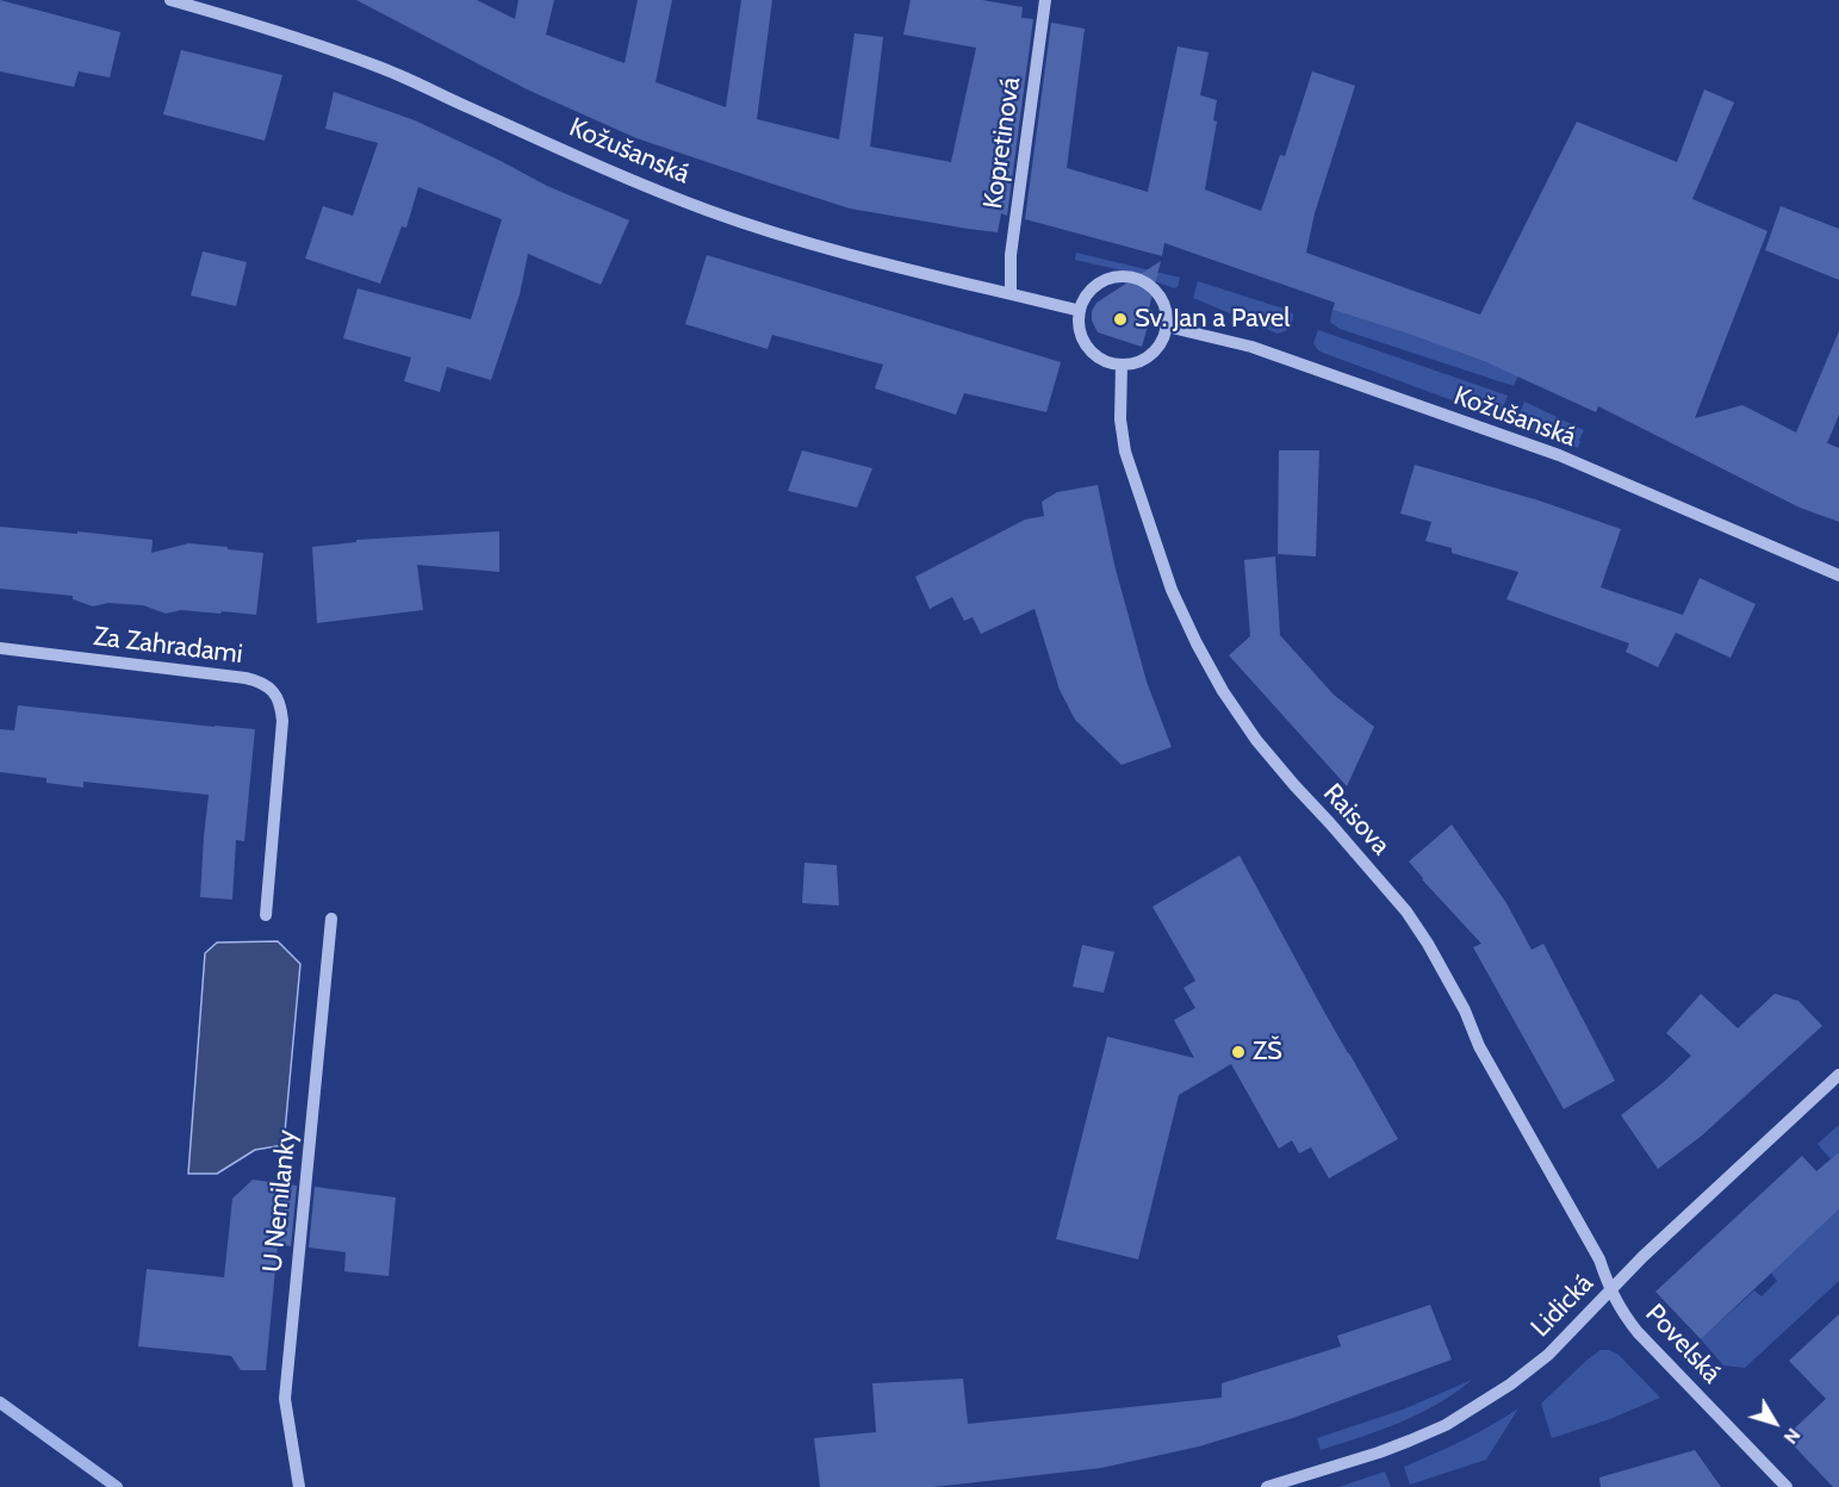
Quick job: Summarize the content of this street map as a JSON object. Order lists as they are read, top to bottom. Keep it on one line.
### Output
{"streets":{"street":["Kopretinová","Kožušanská","Za Zahradami","Raisova","U Nemilanky","Lidická","Povelská"]},"crossings":[["Kopretinová","Kožušanská"],["Kožušanská","Raisova"],["Raisova","Lidická"],["Raisova","Povelská"],["Lidická","Povelská"]],"places":["Sv. Jan a Pavel","ZŠ"],"north":"bottom right"}
